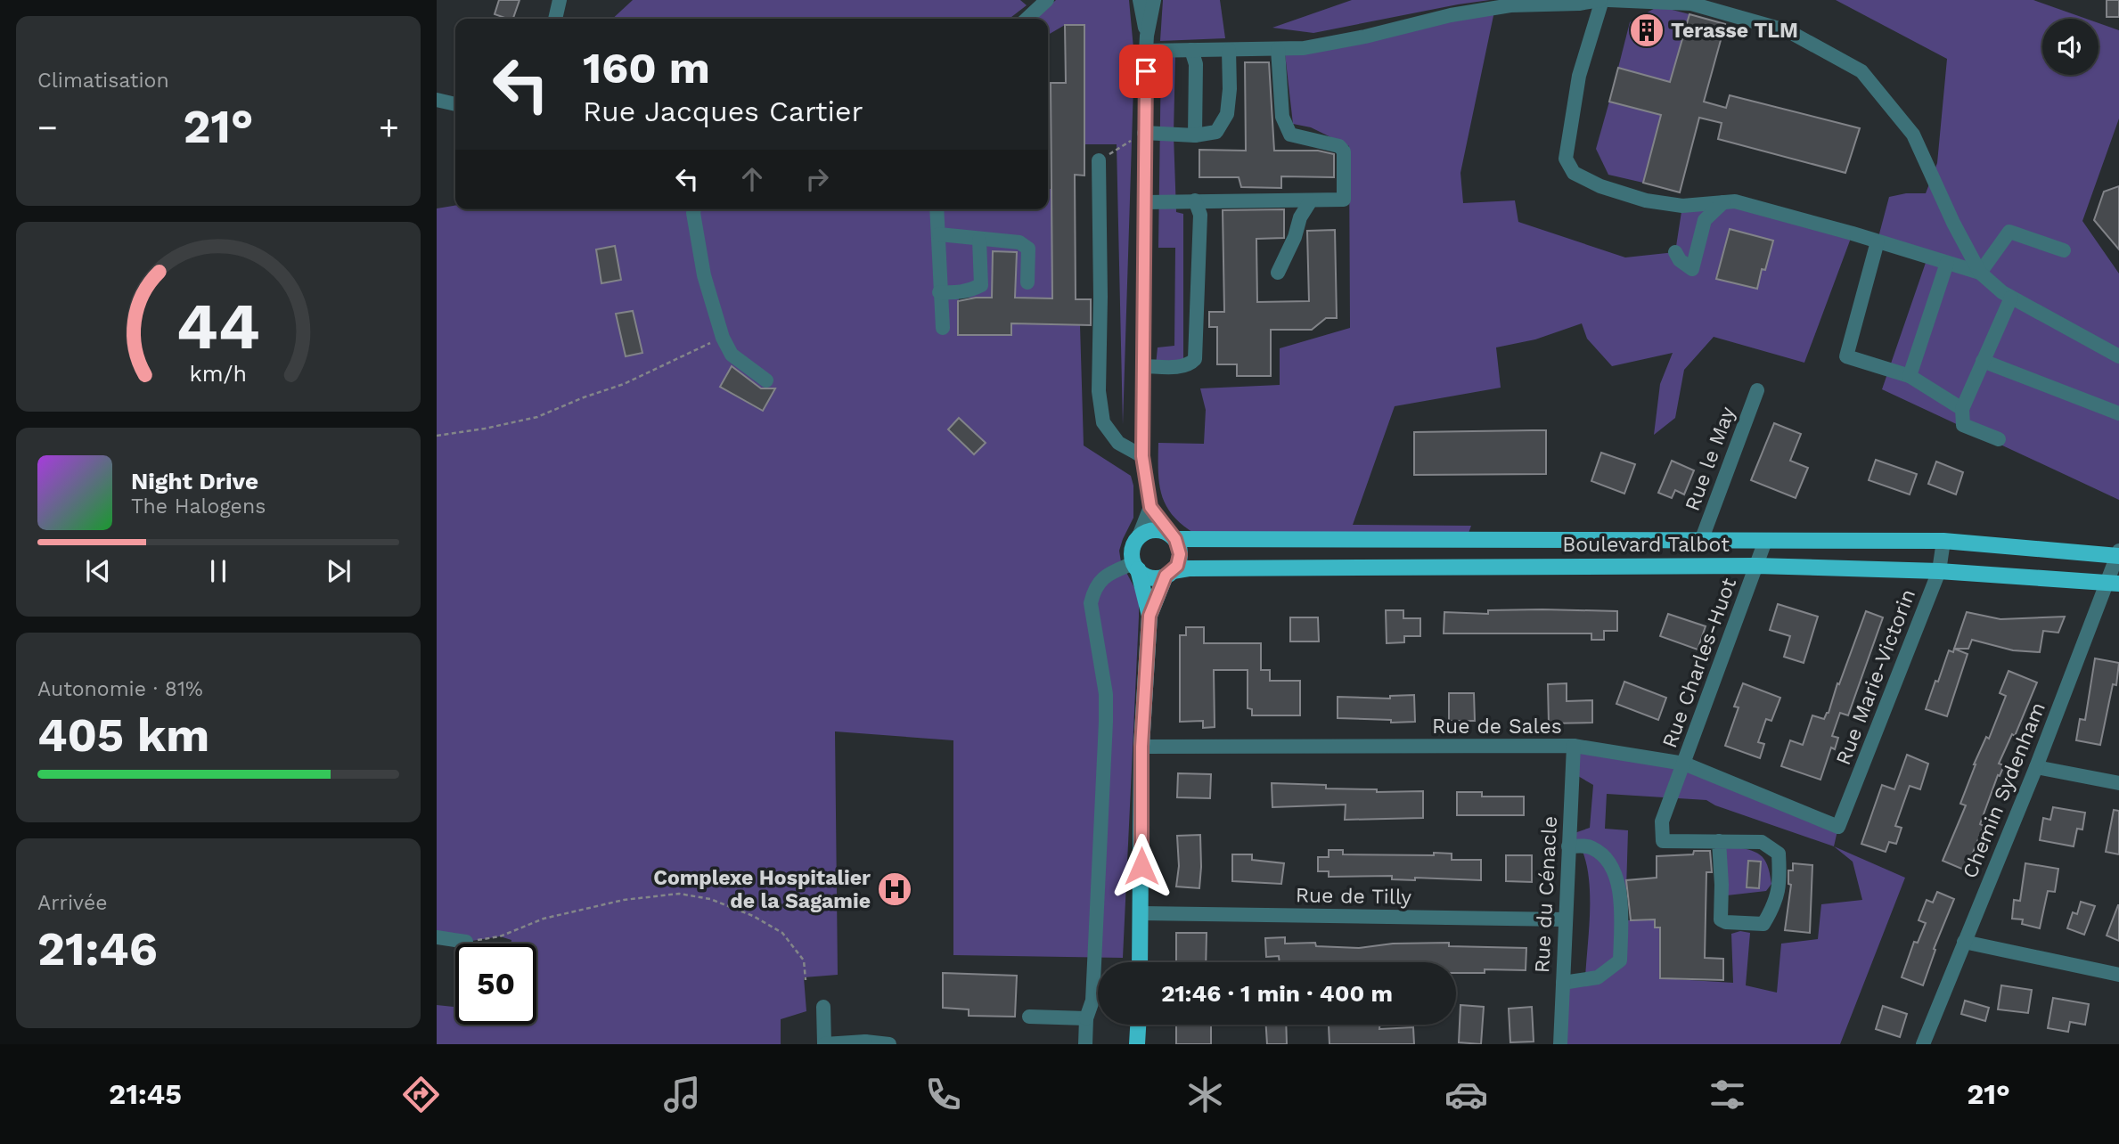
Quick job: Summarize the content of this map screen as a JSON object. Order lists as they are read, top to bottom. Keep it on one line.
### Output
{"streets":{"main road":["Boulevard Talbot"],"street":["Rue le May","Rue Charles-Huot","Rue Marie-Victorin","Rue de Sales","Chemin Sydenham","Rue du Cénacle","Rue de Tilly"]},"crossings":[["Rue le May","Boulevard Talbot"],["Boulevard Talbot","Rue Charles-Huot"],["Boulevard Talbot","Rue Marie-Victorin"],["Boulevard Talbot","Chemin Sydenham"],["Rue Charles-Huot","Rue de Sales"],["Rue Marie-Victorin","Rue de Sales"],["Rue de Sales","Rue du Cénacle"],["Rue du Cénacle","Rue de Tilly"]],"places":{"building":["Terasse TLM"],"hospital":["Complexe Hospitalier de la Sagamie"]},"page":{"tile":["Climatisation",["Autonomie · 81%","405 km"],["Arrivée","21:46"]],"turn":["160 m","Rue Jacques Cartier"],"heat":["−","21°","+"],"song":["Night Drive","The Halogens"],"limit":"50","trip":"21:46 · 1 min · 400 m","tabs":["21:45","21°"],"gauge":["44","km/h"]}}
